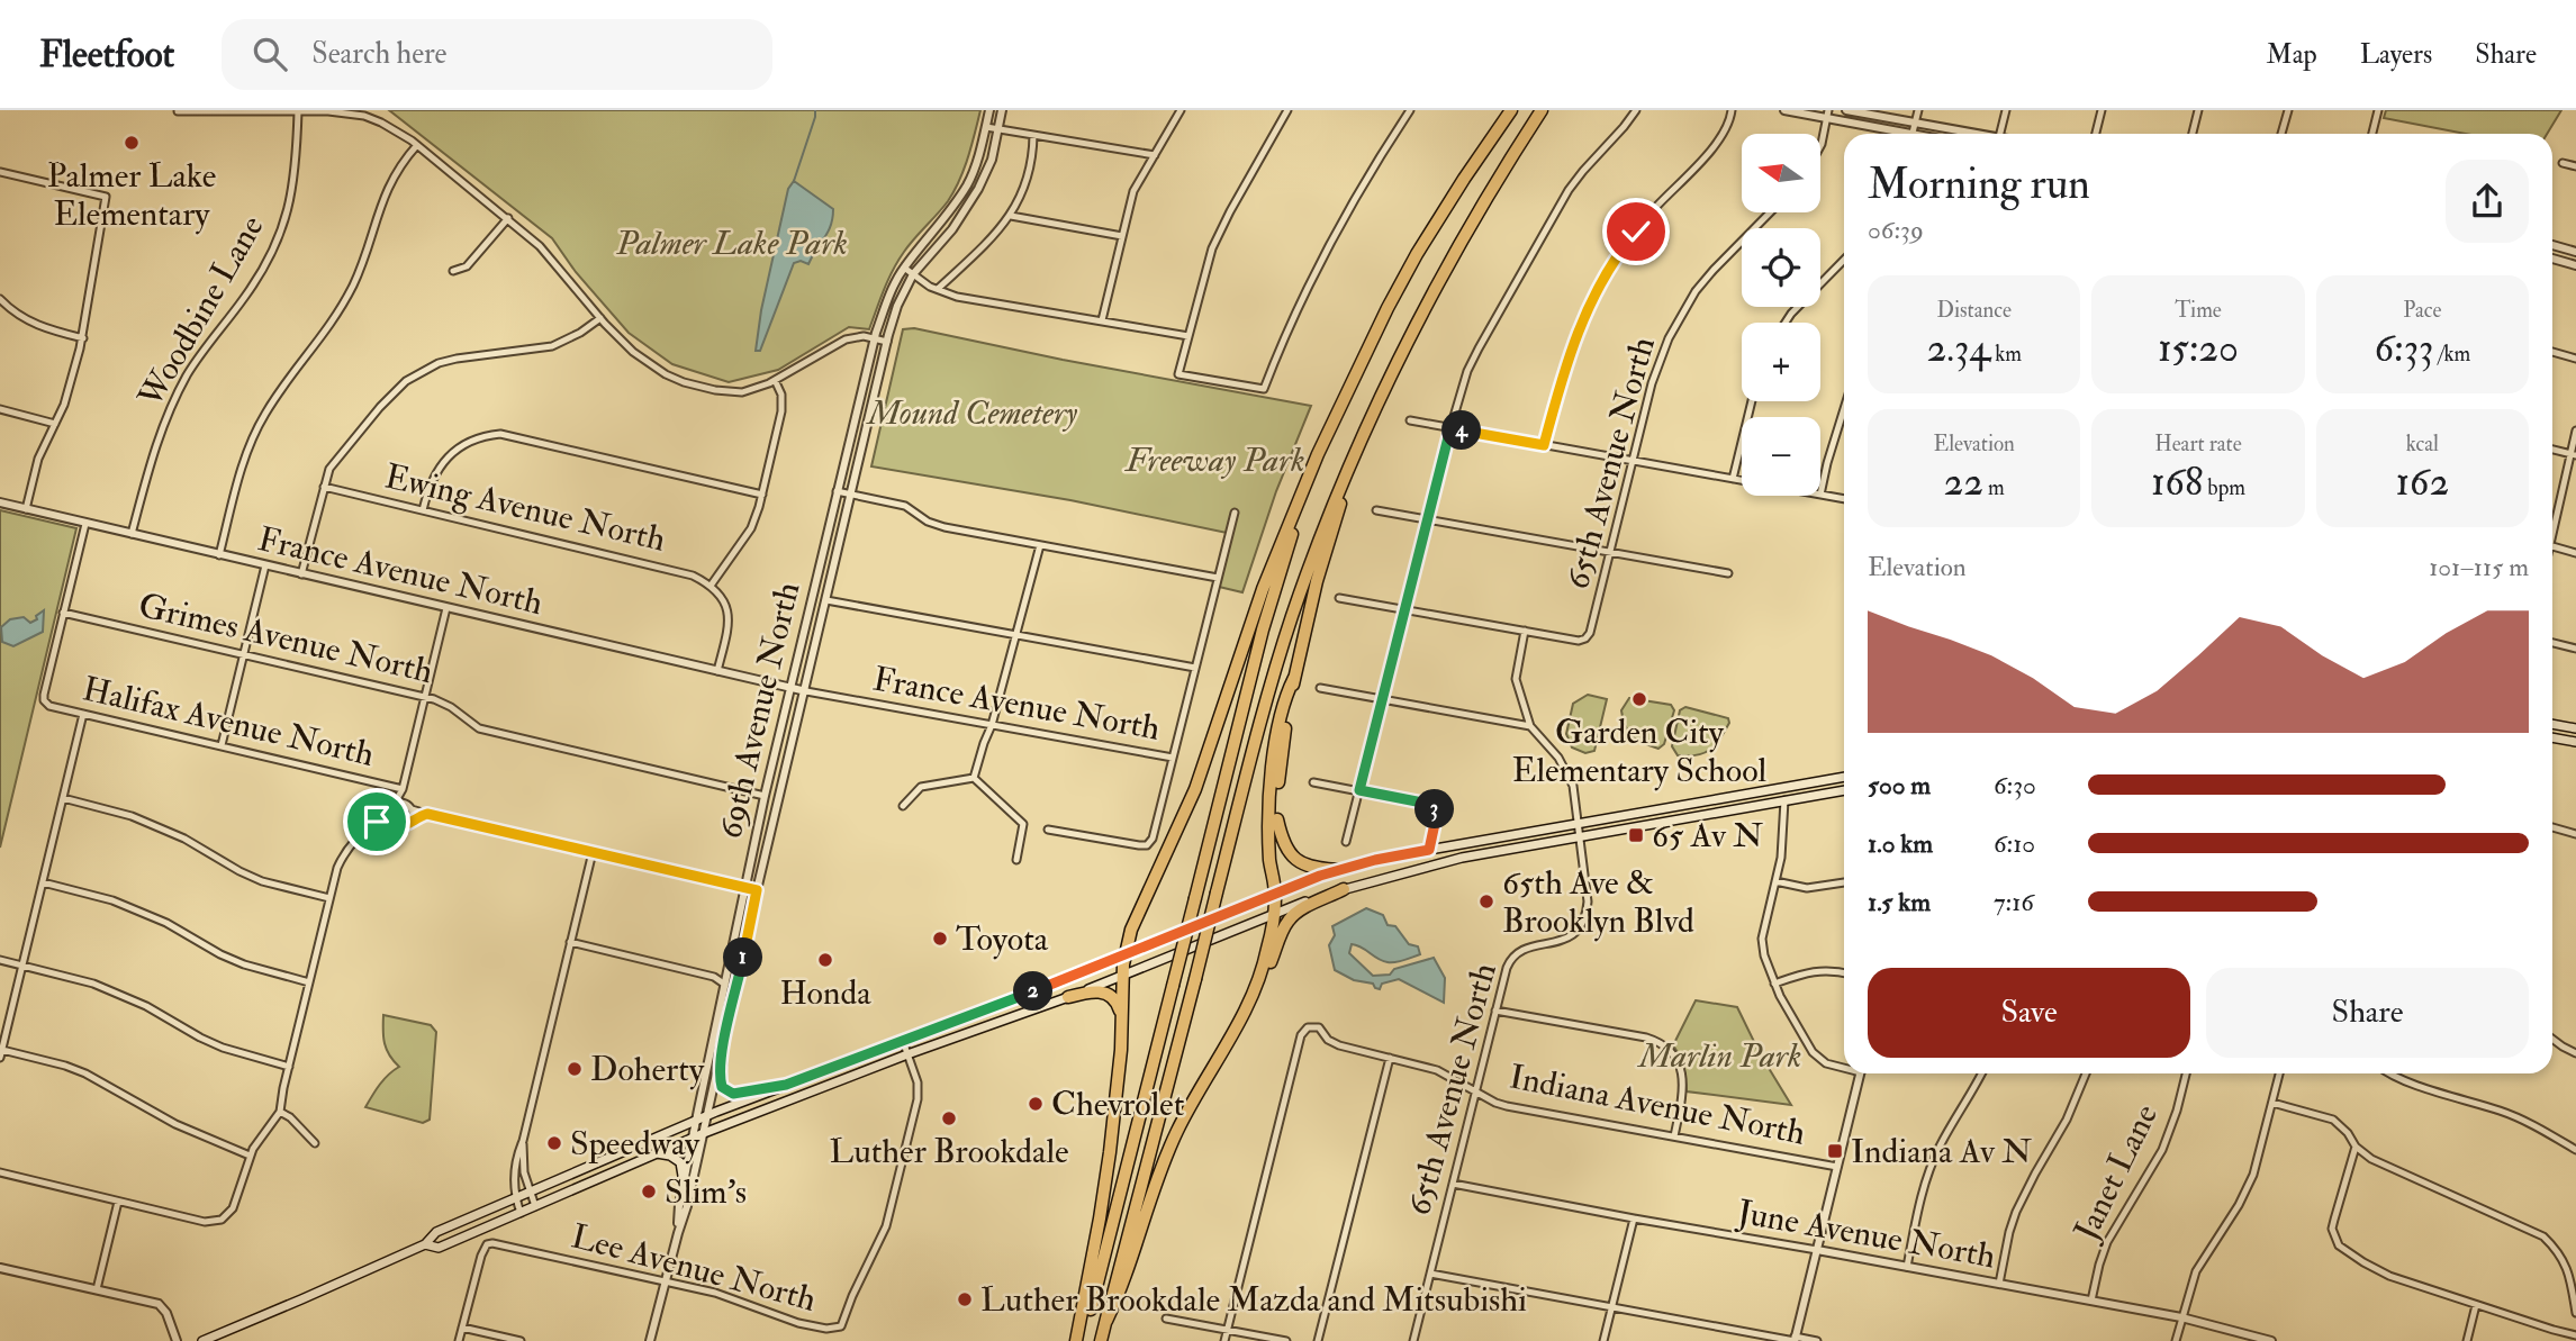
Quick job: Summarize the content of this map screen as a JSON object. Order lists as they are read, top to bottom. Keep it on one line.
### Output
{"streets":{"street":["Woodbine Lane","65th Avenue North","Ewing Avenue North","France Avenue North","Grimes Avenue North","69th Avenue North","Halifax Avenue North","Indiana Avenue North","Janet Lane","June Avenue North","Lee Avenue North"]},"crossings":[["Woodbine Lane","France Avenue North"],["65th Avenue North","Indiana Avenue North"],["65th Avenue North","June Avenue North"],["France Avenue North","69th Avenue North"],["Grimes Avenue North","69th Avenue North"],["Grimes Avenue North","Halifax Avenue North"],["69th Avenue North","Lee Avenue North"],["Janet Lane","June Avenue North"]],"parks":["Palmer Lake Park","Mound Cemetery","Freeway Park","Marlin Park"],"places":{"other":["Palmer Lake Elementary","Garden City Elementary School","65th Ave & Brooklyn Blvd","Toyota","Honda","Doherty","Chevrolet","Luther Brookdale","Speedway","Slim's","Luther Brookdale Mazda and Mitsubishi"],"transit":["65 Av N","Indiana Av N"]},"north":"left","page":{"header":"Fleetfoot","search":"Search here","nav":["Map","Layers","Share"],"map_buttons":["+","−"],"heading":["Morning run","06:39"],"stats":[["Distance","2.34 km"],["Time","15:20"],["Pace","6:33 /km"],["Elevation","22 m"],["Heart rate","168 bpm"],["kcal","162"]],"pins":["4","3","1","2"],"chart":["Elevation","101–115 m"],"list":[{"name":"500 m","note":"6:30"},{"name":"1.0 km","note":"6:10"},{"name":"1.5 km","note":"7:16"}],"buttons":["Save","Share"]}}
